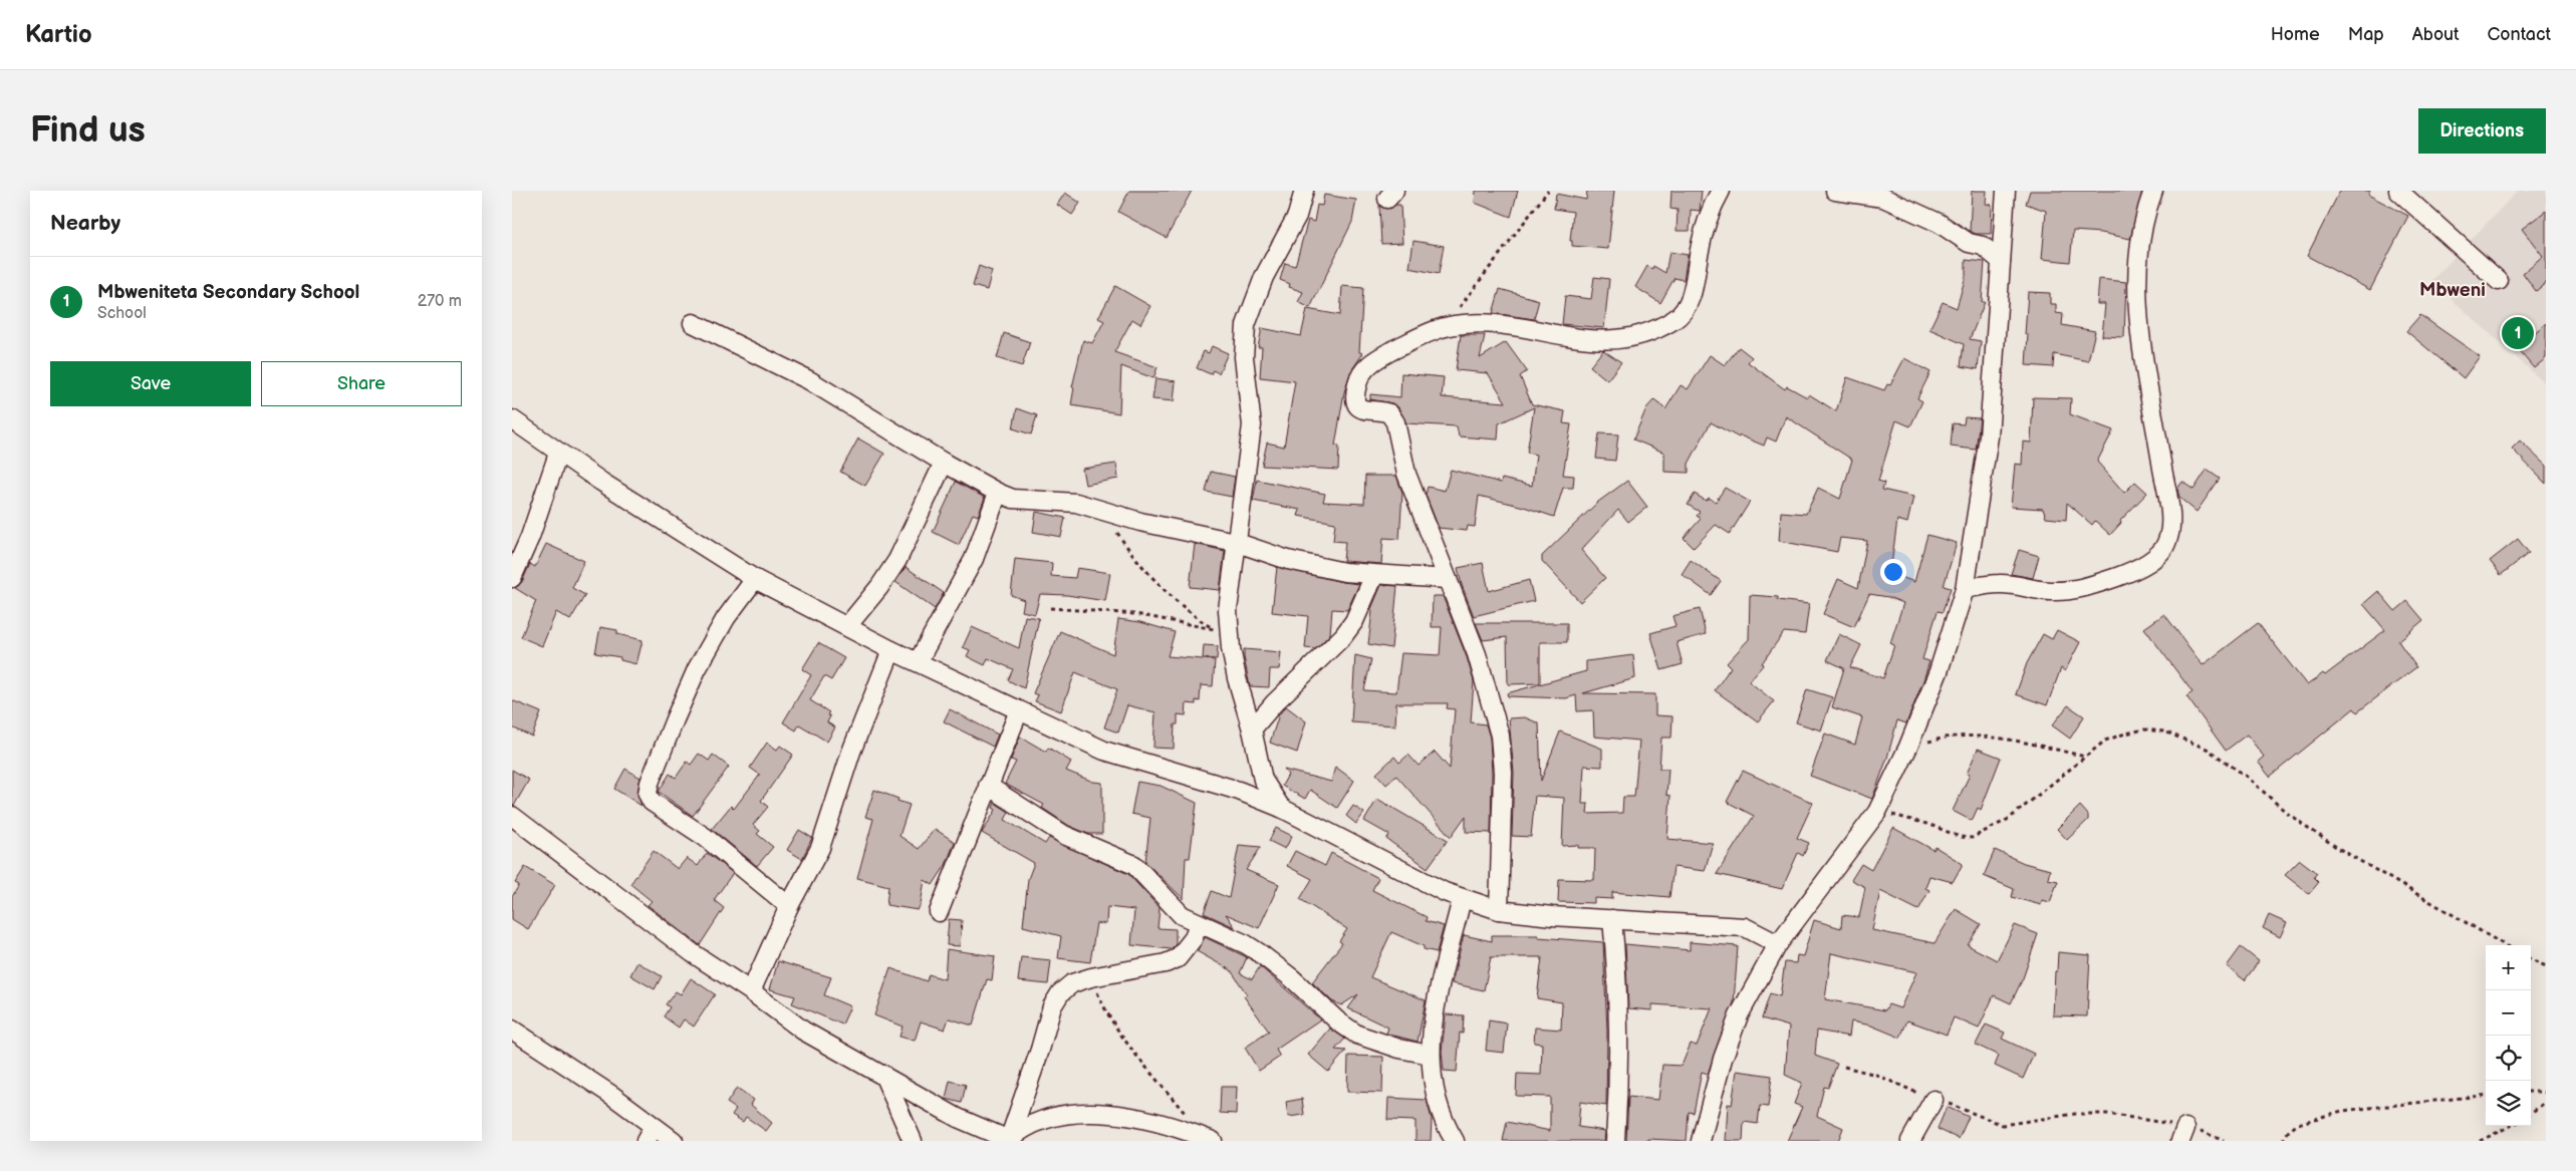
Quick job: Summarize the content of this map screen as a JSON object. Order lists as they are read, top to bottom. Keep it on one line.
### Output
{"districts":["Mbweni"],"page":{"header":"Kartio","nav":["Home","Map","About","Contact"],"buttons":["Directions",["Save","Share"]],"title":"Find us","heading":"Nearby","list":[{"mark":"1","name":"Mbweniteta Secondary School","note":"School","value":"270 m"}],"pins":"1","map_buttons":["+","−"]}}
